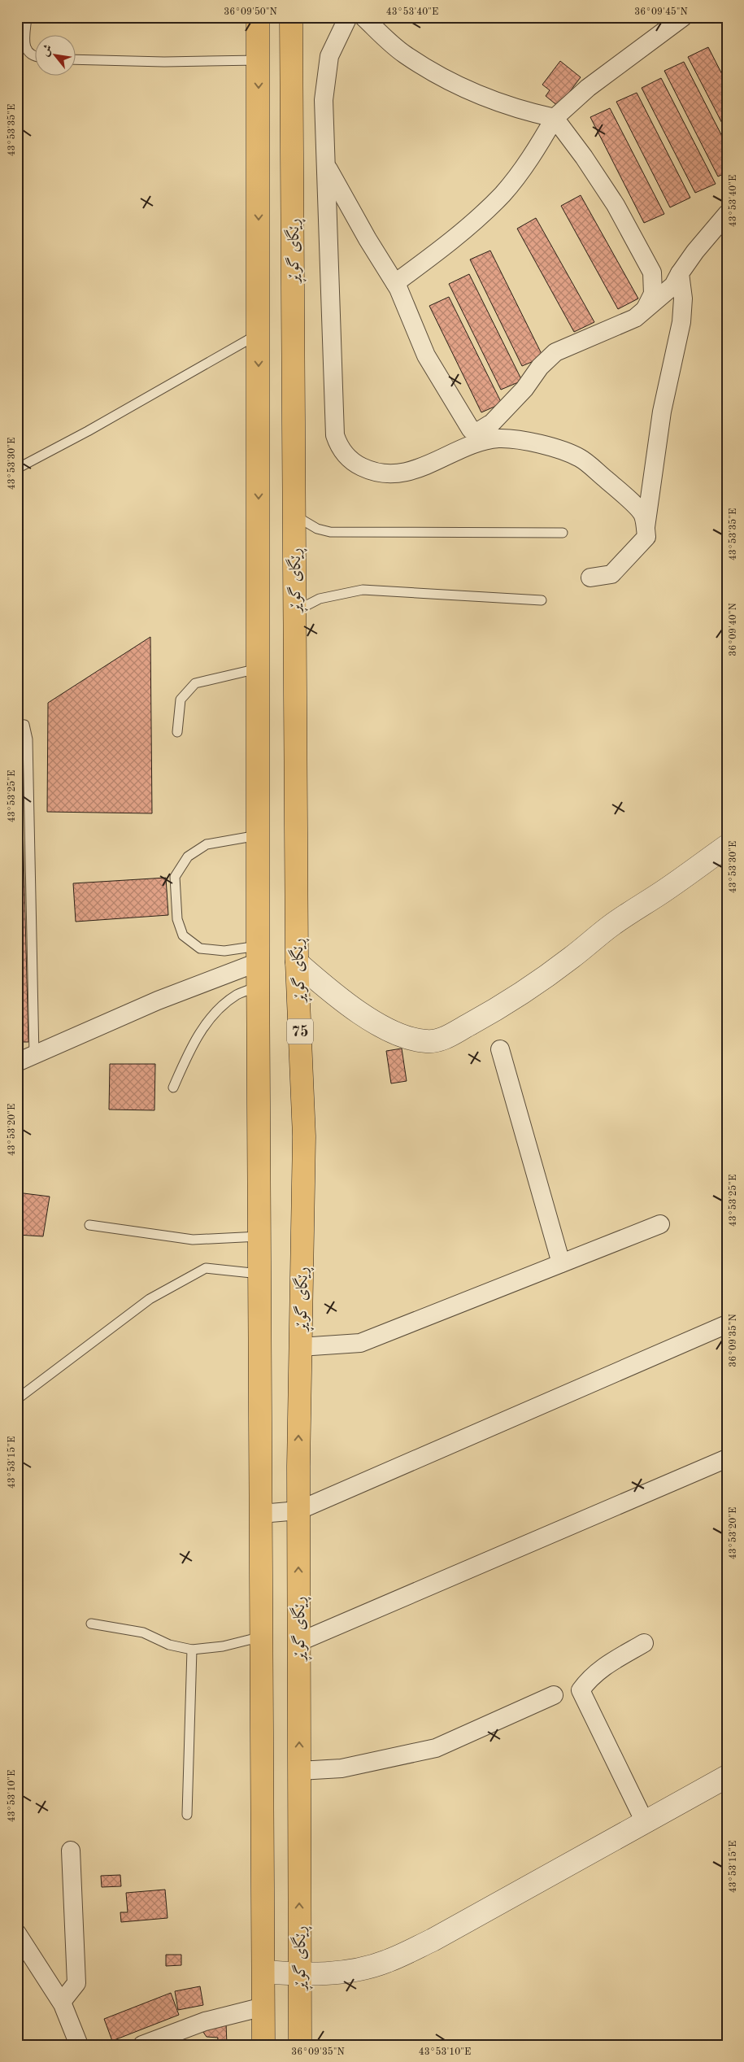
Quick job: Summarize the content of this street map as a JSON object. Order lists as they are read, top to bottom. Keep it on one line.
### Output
{"streets":{"highway":["ڕێگای گوێڕ","75"]},"north":"top left","coordinates":["36°09'50\"N","43°53'40\"E","36°09'45\"N","43°53'35\"E","43°53'30\"E","36°09'40\"N","43°53'25\"E","43°53'20\"E","36°09'35\"N","43°53'15\"E","43°53'10\"E"]}
